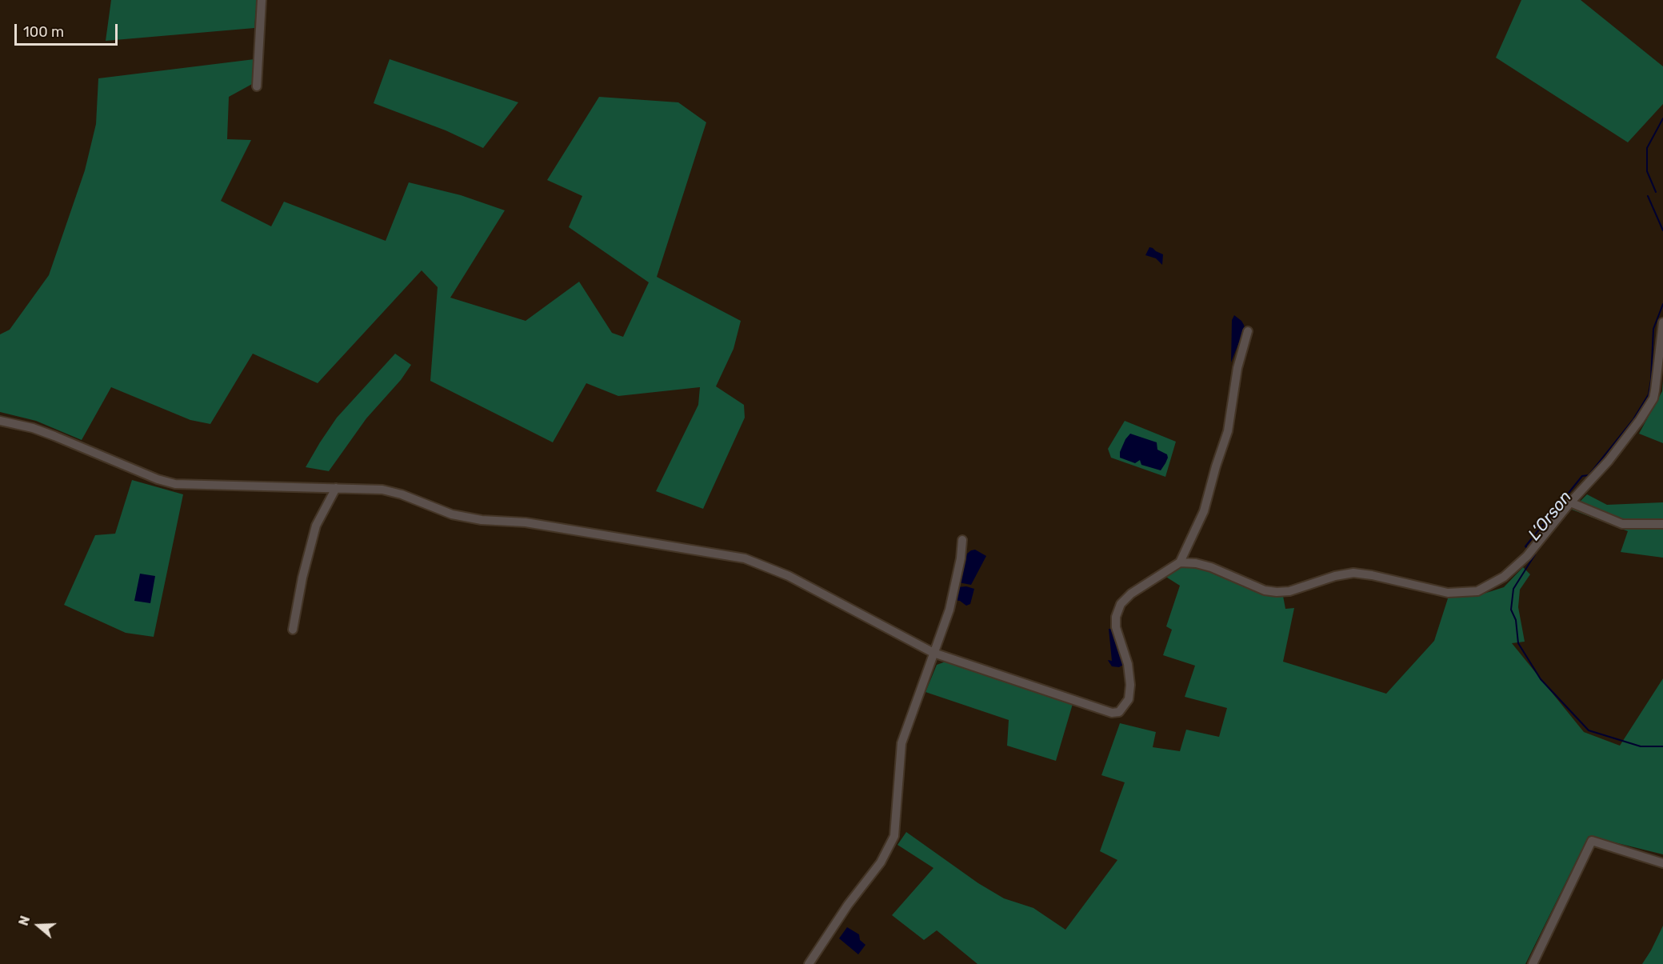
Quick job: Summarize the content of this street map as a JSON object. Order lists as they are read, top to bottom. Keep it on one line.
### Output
{"water":["L’Orson"],"scale_bar":"100 m","north":"left"}
